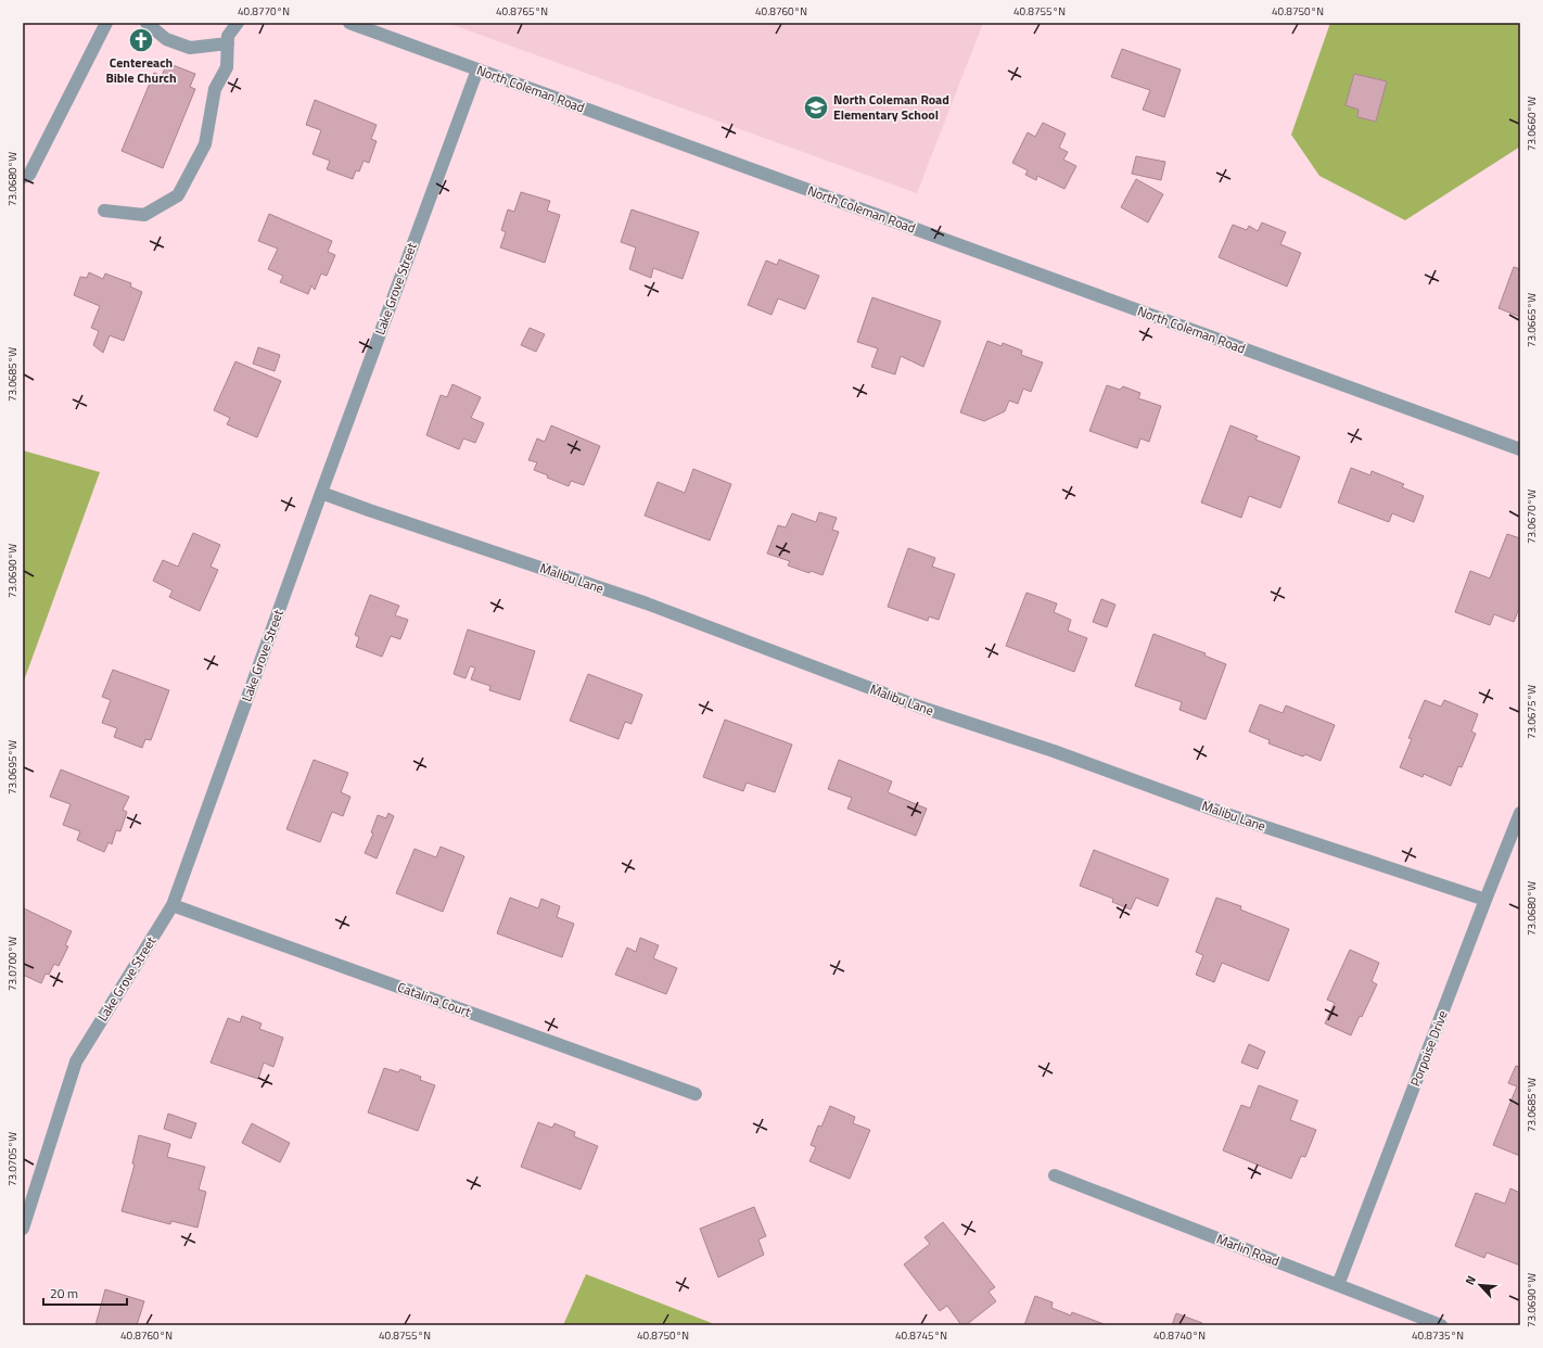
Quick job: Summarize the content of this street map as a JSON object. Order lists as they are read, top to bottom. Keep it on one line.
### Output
{"streets":{"street":["North Coleman Road","Lake Grove Street","Malibu Lane","Catalina Court","Porpoise Drive","Marlin Road"]},"crossings":[["North Coleman Road","Lake Grove Street"],["Lake Grove Street","Malibu Lane"],["Lake Grove Street","Catalina Court"],["Malibu Lane","Porpoise Drive"],["Porpoise Drive","Marlin Road"]],"places":{"church":["Centereach Bible Church"],"school or university":["North Coleman Road Elementary School"]},"scale_bar":"20 m","north":"top left","coordinates":["40.8770°N","40.8765°N","40.8760°N","40.8755°N","40.8750°N","73.0660°W","73.0680°W","73.0665°W","73.0685°W","73.0670°W","73.0690°W","73.0675°W","73.0695°W","73.0700°W","73.0705°W","40.8745°N","40.8740°N","40.8735°N"]}
